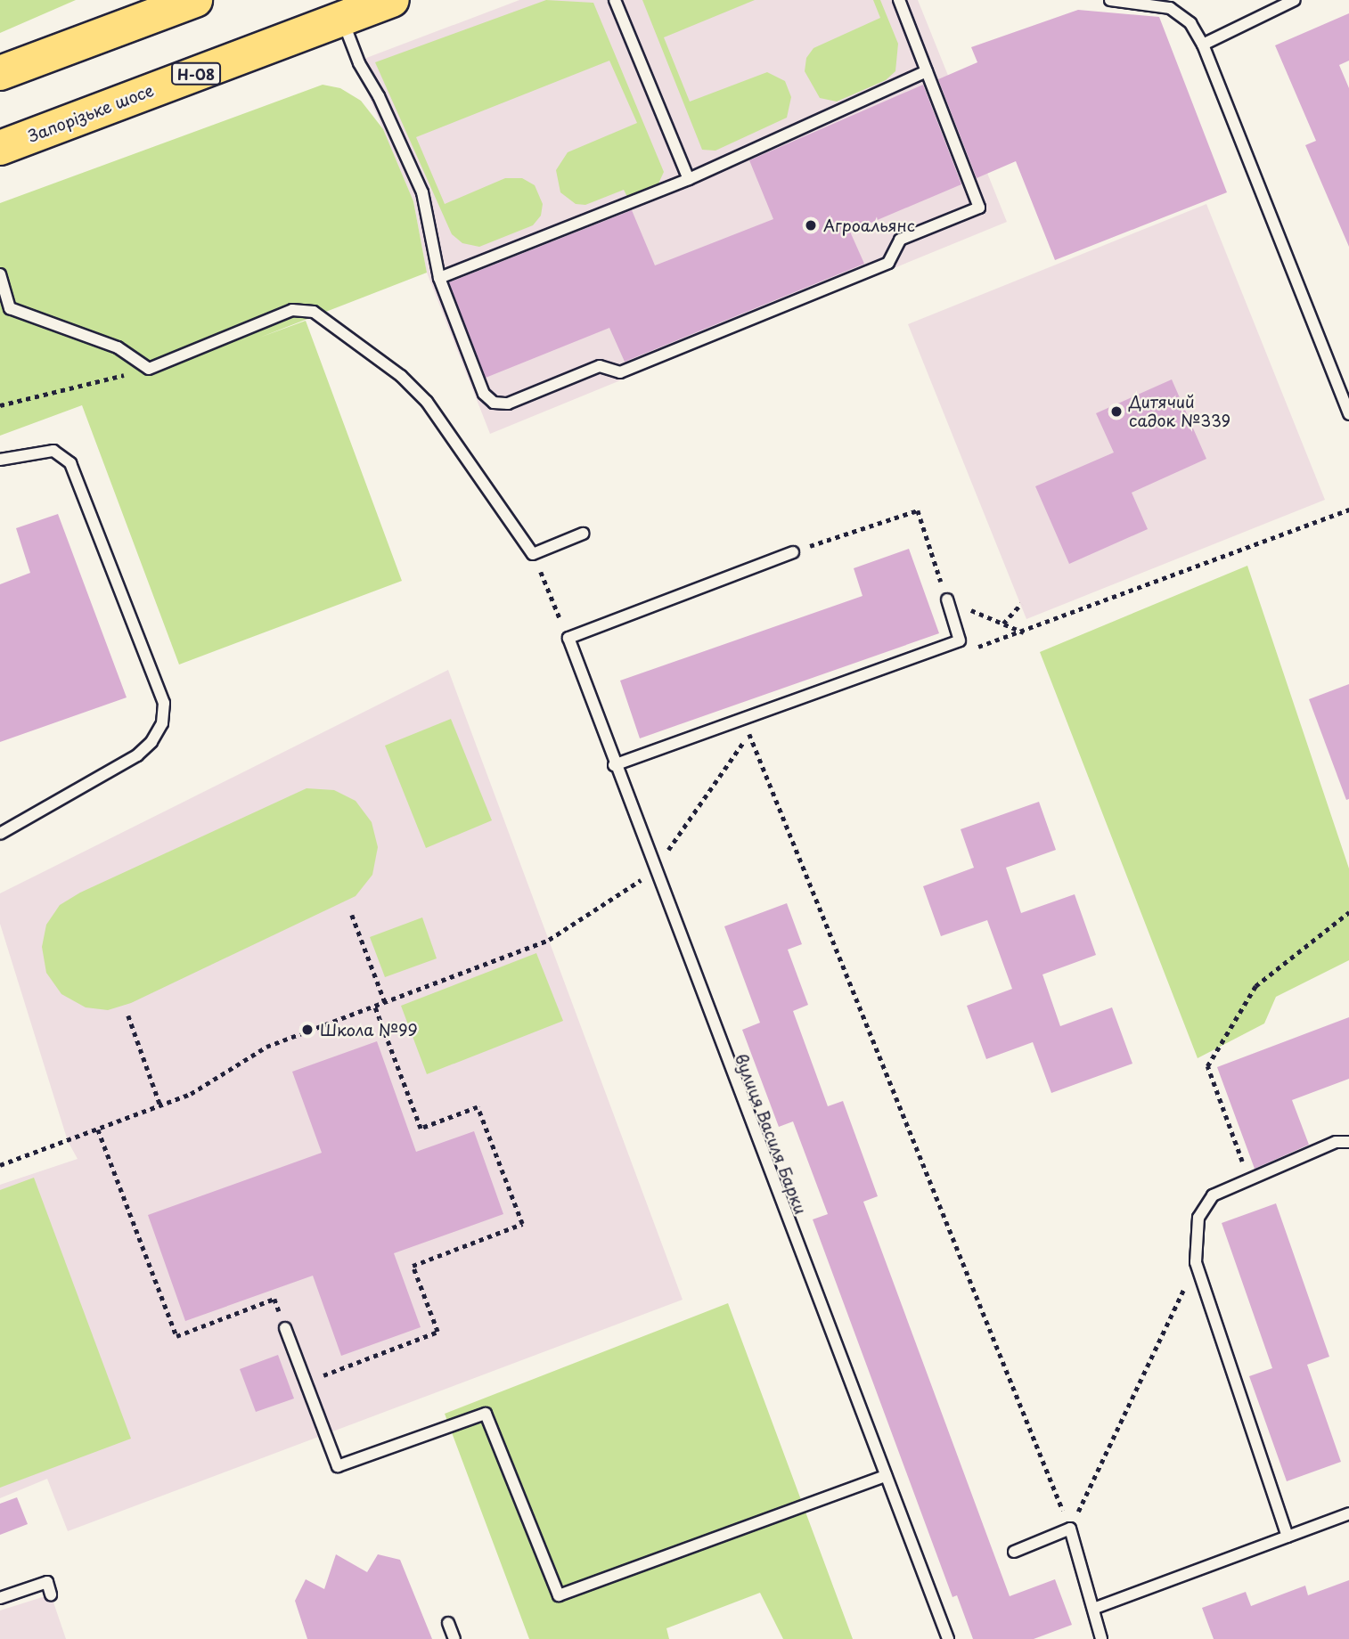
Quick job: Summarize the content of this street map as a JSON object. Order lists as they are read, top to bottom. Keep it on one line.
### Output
{"streets":{"main road":["Н-08","Запорізьке шосе"],"lane":["вулиця Василя Барки"]},"places":["Агроальянс","Дитячий садок №339","Школа №99"]}
